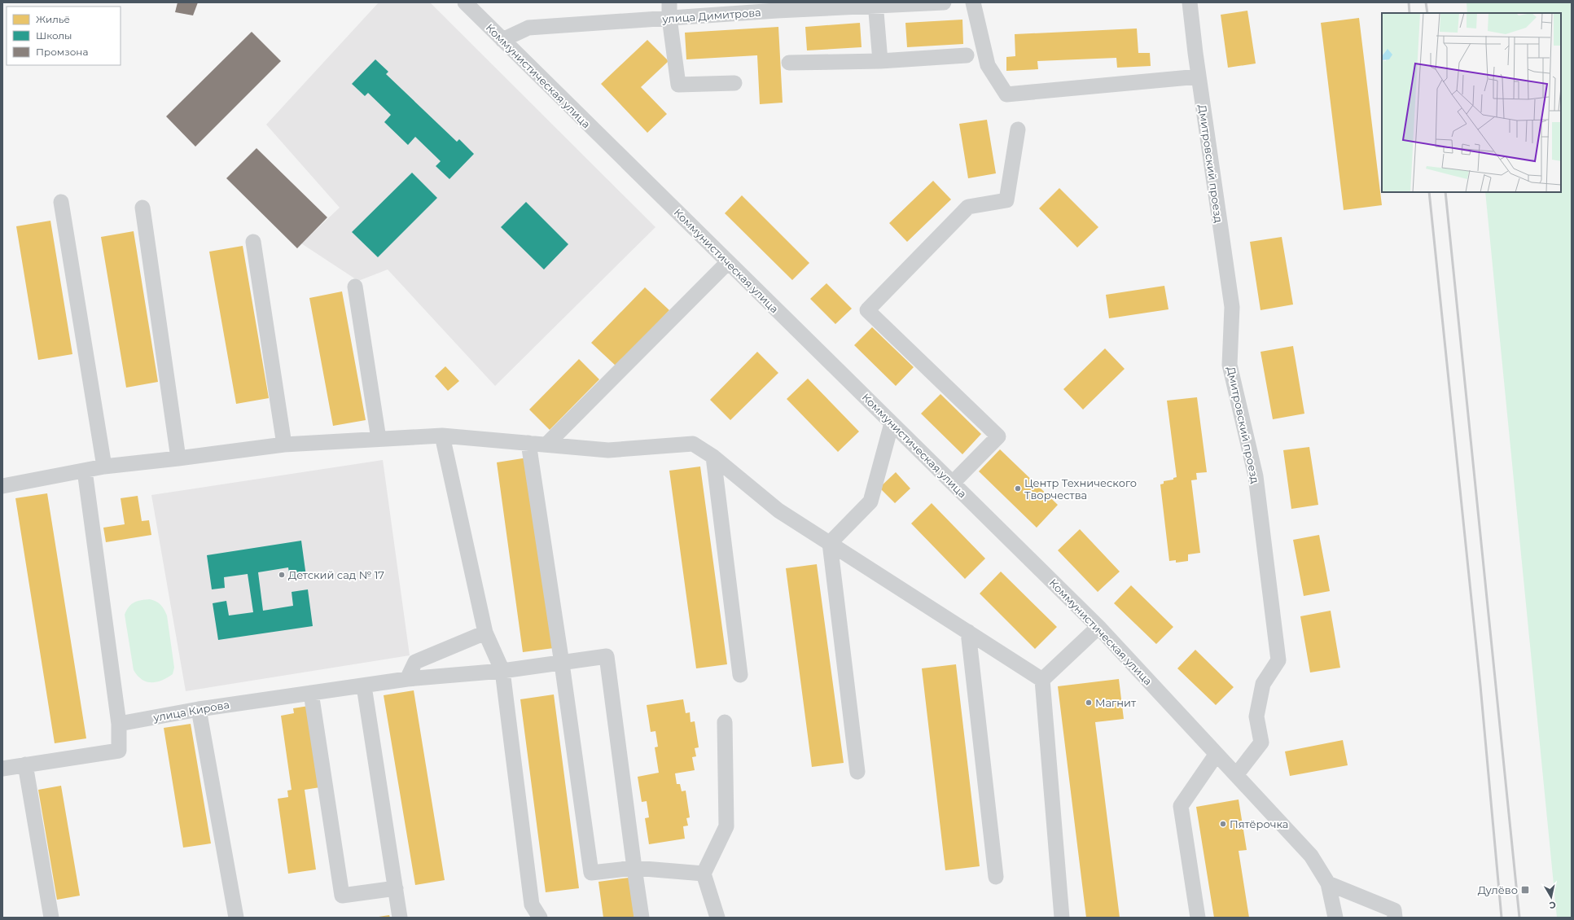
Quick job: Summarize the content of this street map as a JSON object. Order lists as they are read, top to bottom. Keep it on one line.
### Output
{"streets":{"street":["улица Димитрова","Коммунистическая улица","Дмитровский проезд","улица Кирова"]},"crossings":[["улица Димитрова","Коммунистическая улица"],["Коммунистическая улица","Дмитровский проезд"]],"places":{"other":["Центр Технического Творчества","Детский сад № 17","Магнит","Пятёрочка"],"transit":["Дулёво"]},"legend":["Жильё","Школы","Промзона"],"north":"bottom"}
